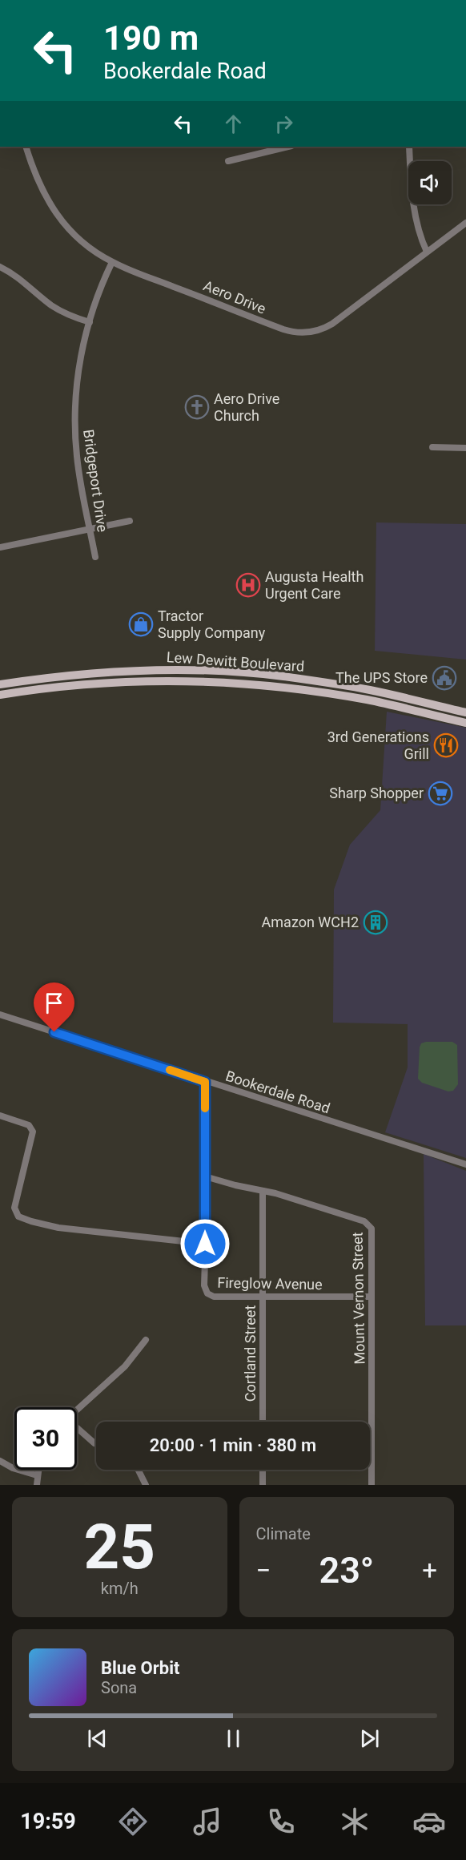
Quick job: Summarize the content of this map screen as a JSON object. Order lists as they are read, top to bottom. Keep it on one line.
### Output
{"streets":{"main road":["Lew Dewitt Boulevard"],"street":["Aero Drive","Bridgeport Drive","Bookerdale Road","Fireglow Avenue","Mount Vernon Street","Cortland Street"]},"crossings":[["Aero Drive","Bridgeport Drive"],["Bookerdale Road","Fireglow Avenue"],["Fireglow Avenue","Mount Vernon Street"],["Fireglow Avenue","Cortland Street"],["Mount Vernon Street","Cortland Street"]],"places":{"church":["Aero Drive Church"],"hospital":["Augusta Health Urgent Care"],"shop":["Tractor Supply Company"],"public building":["The UPS Store"],"restaurant":["3rd Generations Grill"],"supermarket":["Sharp Shopper"],"building":["Amazon WCH2"]},"page":{"turn":["190 m","Bookerdale Road"],"limit":"30","trip":"20:00 · 1 min · 380 m","tile":[["25","km/h"],"Climate"],"heat":["−","23°","+"],"song":["Blue Orbit","Sona"],"tabs":"19:59"}}
